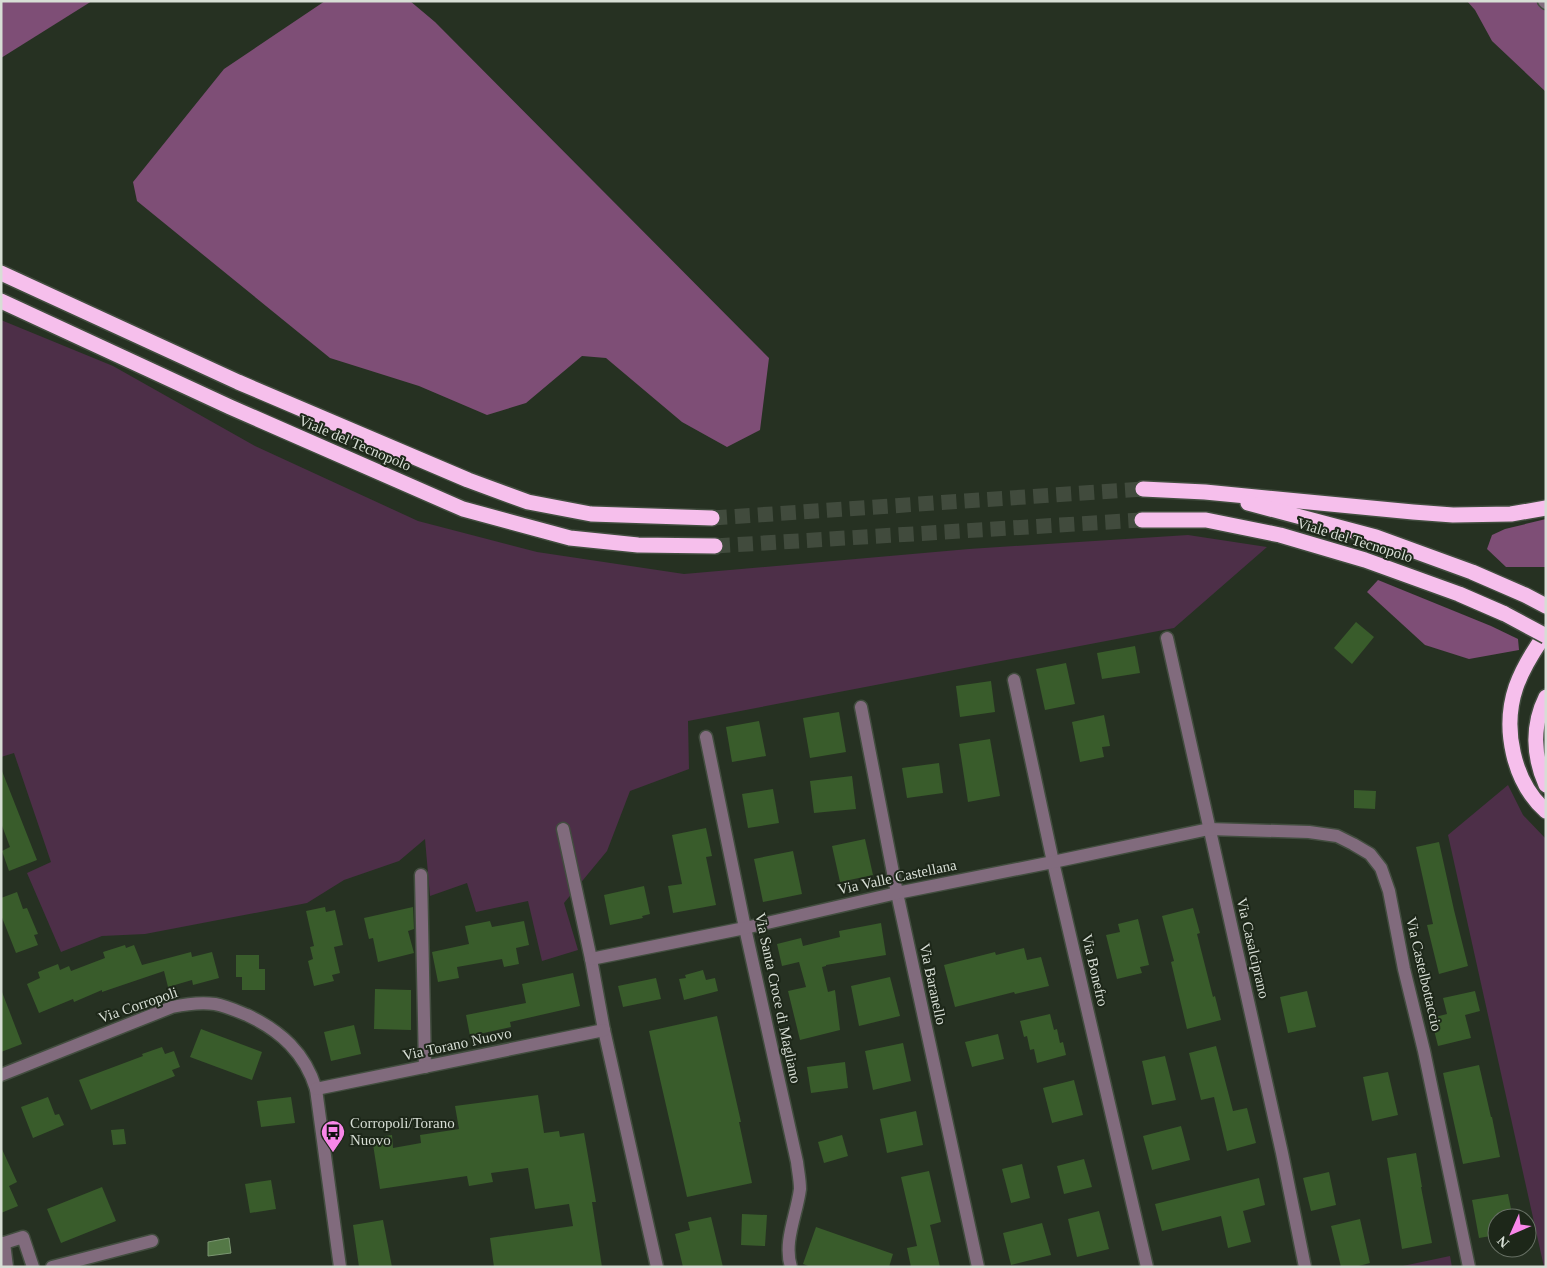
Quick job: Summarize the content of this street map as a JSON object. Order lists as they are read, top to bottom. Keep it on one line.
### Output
{"streets":{"highway":["Viale del Tecnopolo"],"street":["Via Valle Castellana","Via Casalciprano","Via Bonefro","Via Castelbottaccio","Via Baranello","Via Santa Croce di Magliano","Via Corropoli","Via Torano Nuovo"]},"crossings":[["Via Valle Castellana","Via Casalciprano"],["Via Valle Castellana","Via Bonefro"],["Via Valle Castellana","Via Castelbottaccio"],["Via Valle Castellana","Via Baranello"],["Via Valle Castellana","Via Santa Croce di Magliano"],["Via Casalciprano","Via Castelbottaccio"],["Via Corropoli","Via Torano Nuovo"]],"places":{"bus stop":["Corropoli/Torano Nuovo"]},"north":"bottom left"}
